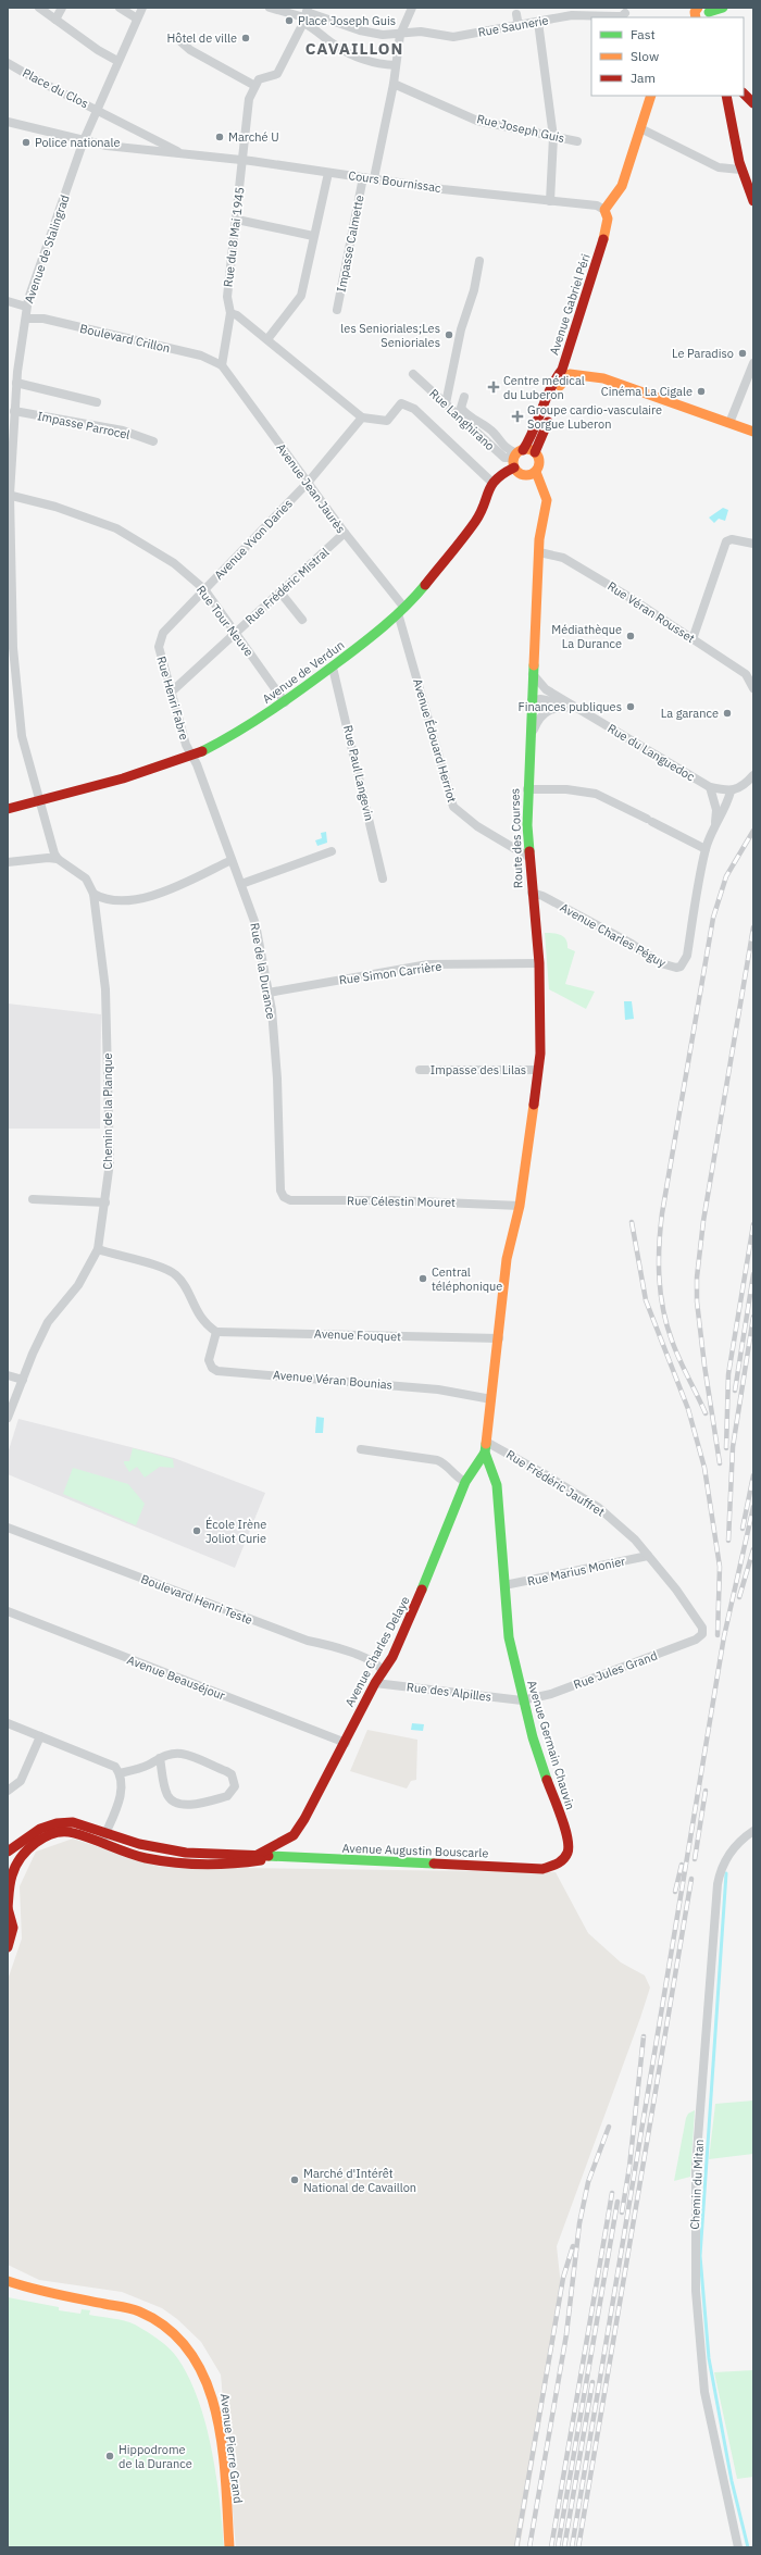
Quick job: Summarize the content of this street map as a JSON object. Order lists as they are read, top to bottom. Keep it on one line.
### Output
{"streets":{"street":["Rue Saunerie","Place du Clos","Rue Joseph Guis","Cours Bournissac","Rue du 8 Mai 1945","Impasse Calmette","Avenue de Stalingrad","Avenue Gabriel Péri","Boulevard Crillon","Rue Langhirano","Impasse Parrocel","Avenue Jean Jaurès","Avenue Yvon Daries","Rue Frédéric Mistral","Rue Véran Rousset","Rue Tour Neuve","Avenue de Verdun","Rue Henri Fabre","Avenue Édouard Herriot","Rue du Languedoc","Rue Paul Langevin","Route des Courses","Avenue Charles Péguy","Rue de la Durance","Rue Simon Carrière","Impasse des Lilas","Chemin de la Planque","Rue Célestin Mouret","Avenue Fouquet","Avenue Véran Bounias","Rue Frédéric Jauffret","Rue Marius Monier","Boulevard Henri Teste","Avenue Charles Delaye","Rue Jules Grand","Avenue Beauséjour","Rue des Alpilles","Avenue Germain Chauvin","Avenue Augustin Bouscarle","Chemin du Mitan","Avenue Pierre Grand"]},"crossings":[["Place du Clos","Cours Bournissac"],["Place du Clos","Avenue de Stalingrad"],["Cours Bournissac","Rue du 8 Mai 1945"],["Cours Bournissac","Impasse Calmette"],["Cours Bournissac","Avenue de Stalingrad"],["Cours Bournissac","Avenue Gabriel Péri"],["Rue du 8 Mai 1945","Boulevard Crillon"],["Rue du 8 Mai 1945","Avenue Jean Jaurès"],["Avenue de Stalingrad","Boulevard Crillon"],["Avenue de Stalingrad","Impasse Parrocel"],["Avenue de Stalingrad","Rue Tour Neuve"],["Avenue de Stalingrad","Avenue de Verdun"],["Avenue Gabriel Péri","Rue Langhirano"],["Avenue Gabriel Péri","Avenue de Verdun"],["Avenue Gabriel Péri","Route des Courses"],["Boulevard Crillon","Avenue Jean Jaurès"],["Rue Langhirano","Avenue de Verdun"],["Rue Langhirano","Route des Courses"],["Avenue Jean Jaurès","Avenue Yvon Daries"],["Avenue Jean Jaurès","Rue Frédéric Mistral"],["Avenue Jean Jaurès","Avenue de Verdun"],["Avenue Jean Jaurès","Avenue Édouard Herriot"],["Avenue Yvon Daries","Rue Tour Neuve"],["Avenue Yvon Daries","Rue Henri Fabre"],["Rue Frédéric Mistral","Rue Tour Neuve"],["Rue Frédéric Mistral","Rue Henri Fabre"],["Rue Véran Rousset","Route des Courses"],["Rue Tour Neuve","Avenue de Verdun"],["Avenue de Verdun","Rue Henri Fabre"],["Avenue de Verdun","Avenue Édouard Herriot"],["Avenue de Verdun","Rue Paul Langevin"],["Avenue de Verdun","Route des Courses"],["Avenue de Verdun","Rue de la Durance"],["Rue Henri Fabre","Rue de la Durance"],["Avenue Édouard Herriot","Route des Courses"],["Rue du Languedoc","Route des Courses"],["Rue du Languedoc","Avenue Charles Péguy"],["Route des Courses","Avenue Charles Péguy"],["Route des Courses","Rue Simon Carrière"],["Route des Courses","Impasse des Lilas"],["Route des Courses","Rue Célestin Mouret"],["Route des Courses","Avenue Fouquet"],["Route des Courses","Avenue Véran Bounias"],["Route des Courses","Rue Frédéric Jauffret"],["Route des Courses","Avenue Charles Delaye"],["Route des Courses","Avenue Germain Chauvin"],["Rue de la Durance","Rue Simon Carrière"],["Rue de la Durance","Rue Célestin Mouret"],["Avenue Fouquet","Avenue Véran Bounias"],["Rue Frédéric Jauffret","Rue Marius Monier"],["Rue Frédéric Jauffret","Avenue Charles Delaye"],["Rue Frédéric Jauffret","Rue Jules Grand"],["Rue Frédéric Jauffret","Avenue Germain Chauvin"],["Rue Marius Monier","Avenue Germain Chauvin"],["Boulevard Henri Teste","Avenue Charles Delaye"],["Avenue Charles Delaye","Avenue Beauséjour"],["Avenue Charles Delaye","Rue des Alpilles"],["Avenue Charles Delaye","Avenue Germain Chauvin"],["Avenue Charles Delaye","Avenue Augustin Bouscarle"],["Rue Jules Grand","Rue des Alpilles"],["Rue Jules Grand","Avenue Germain Chauvin"],["Rue des Alpilles","Avenue Germain Chauvin"],["Avenue Germain Chauvin","Avenue Augustin Bouscarle"]],"districts":["CAVAILLON"],"places":{"other":["Place Joseph Guis","Hôtel de ville","Marché U","Police nationale","les Senioriales;Les Senioriales","Le Paradiso","Cinéma La Cigale","Médiathèque La Durance","Finances publiques","La garance","Central téléphonique","École Irène Joliot Curie","Marché d'Intérêt National de Cavaillon","Hippodrome de la Durance"],"health":["Centre médical du Luberon","Groupe cardio-vasculaire Sorgue Luberon"]},"legend":["Fast","Slow","Jam"]}
